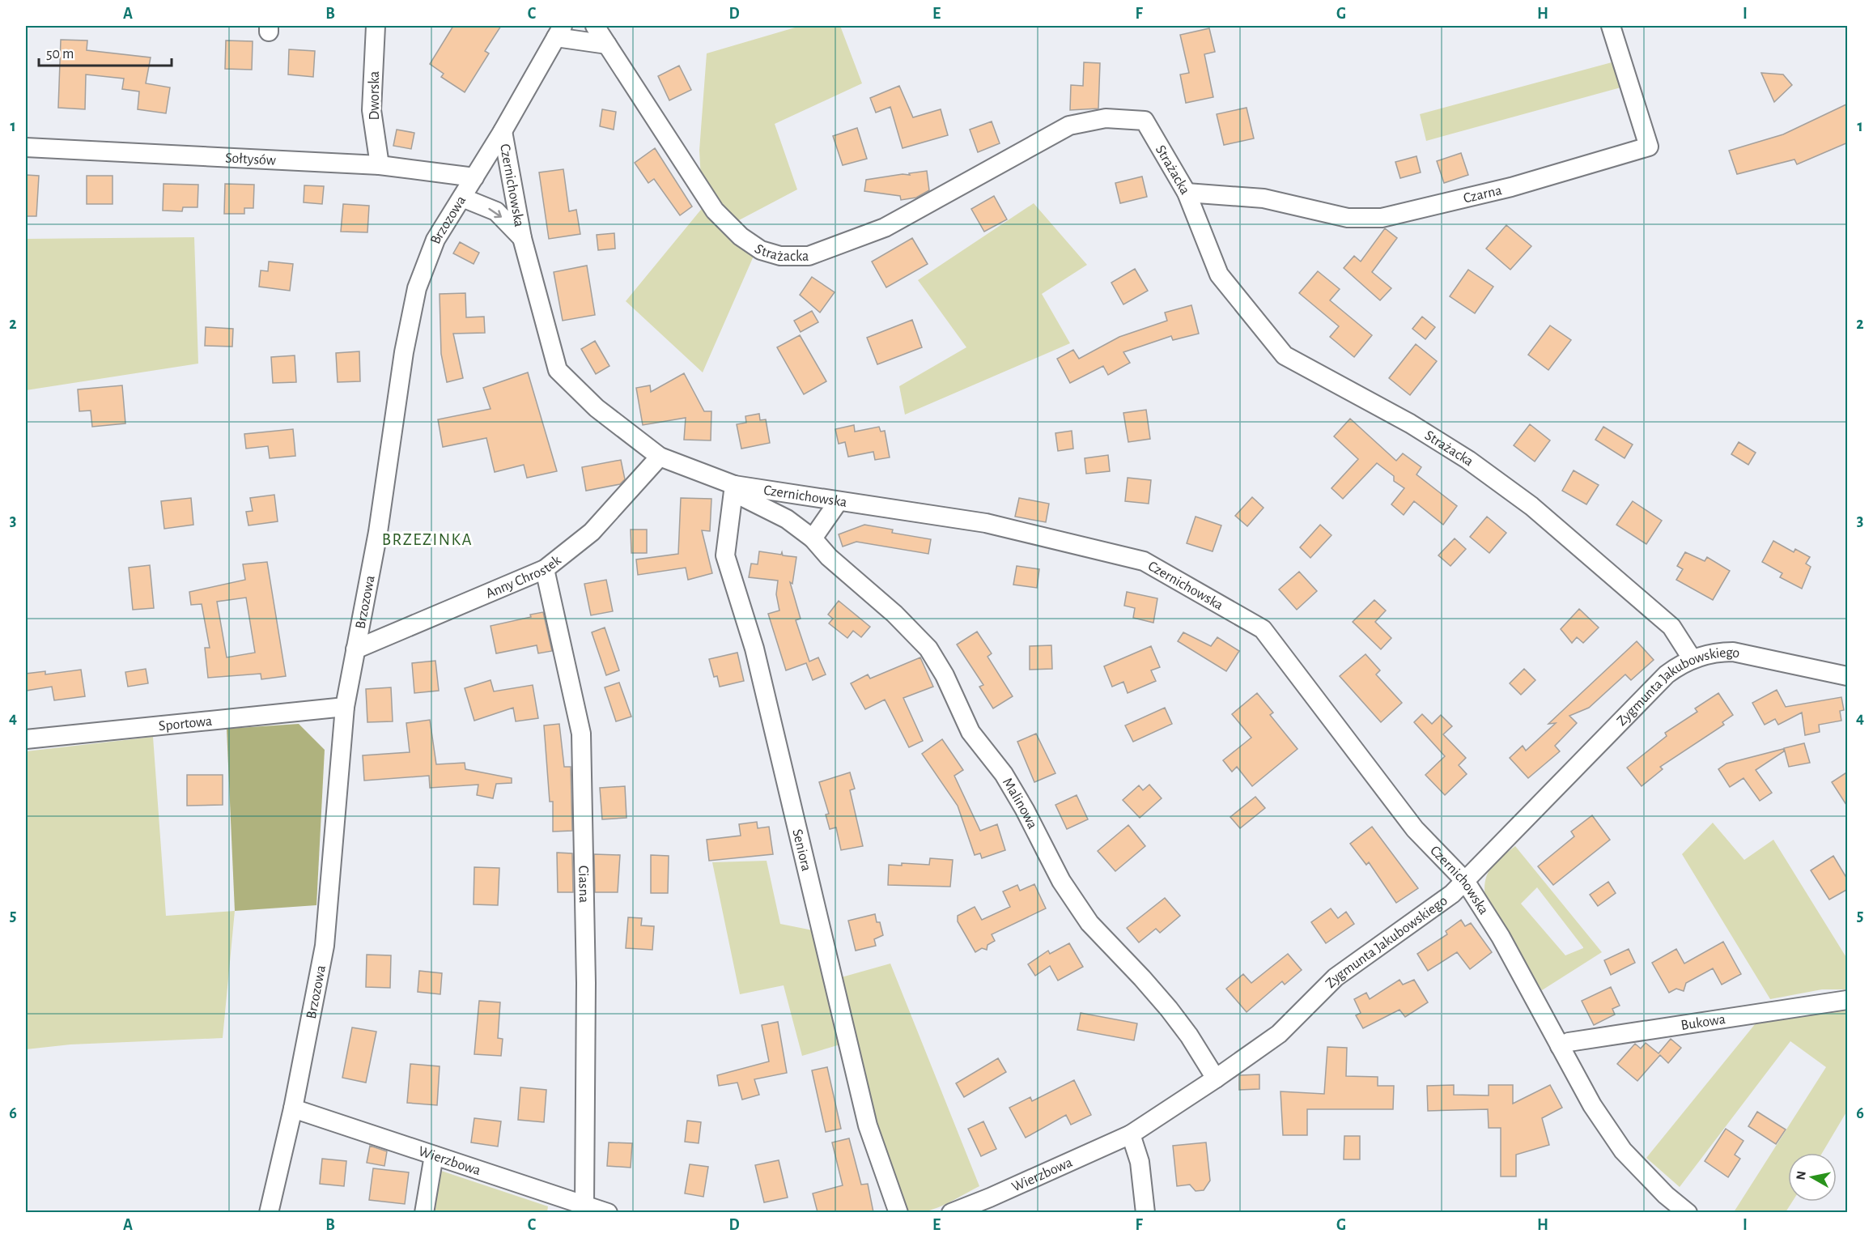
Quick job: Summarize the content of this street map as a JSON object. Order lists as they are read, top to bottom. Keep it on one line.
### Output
{"streets":{"street":["Dworska","Sołtysów","Strażacka","Czernichowska","Czarna","Brzozowa","Anny Chrostek","Zygmunta Jakubowskiego","Sportowa","Malinowa","Seniora","Ciasna","Bukowa","Wierzbowa"]},"crossings":[["Dworska","Sołtysów"],["Sołtysów","Brzozowa"],["Strażacka","Czarna"],["Strażacka","Zygmunta Jakubowskiego"],["Czernichowska","Brzozowa"],["Czernichowska","Anny Chrostek"],["Czernichowska","Zygmunta Jakubowskiego"],["Czernichowska","Malinowa"],["Czernichowska","Seniora"],["Czernichowska","Bukowa"],["Brzozowa","Anny Chrostek"],["Brzozowa","Sportowa"],["Brzozowa","Wierzbowa"],["Anny Chrostek","Ciasna"],["Zygmunta Jakubowskiego","Malinowa"],["Zygmunta Jakubowskiego","Wierzbowa"],["Malinowa","Seniora"],["Ciasna","Wierzbowa"]],"districts":["BRZEZINKA"],"scale_bar":"50 m","north":"left","grid":{"columns":["A","B","C","D","E","F","G","H","I"],"rows":["1","2","3","4","5","6"]}}
